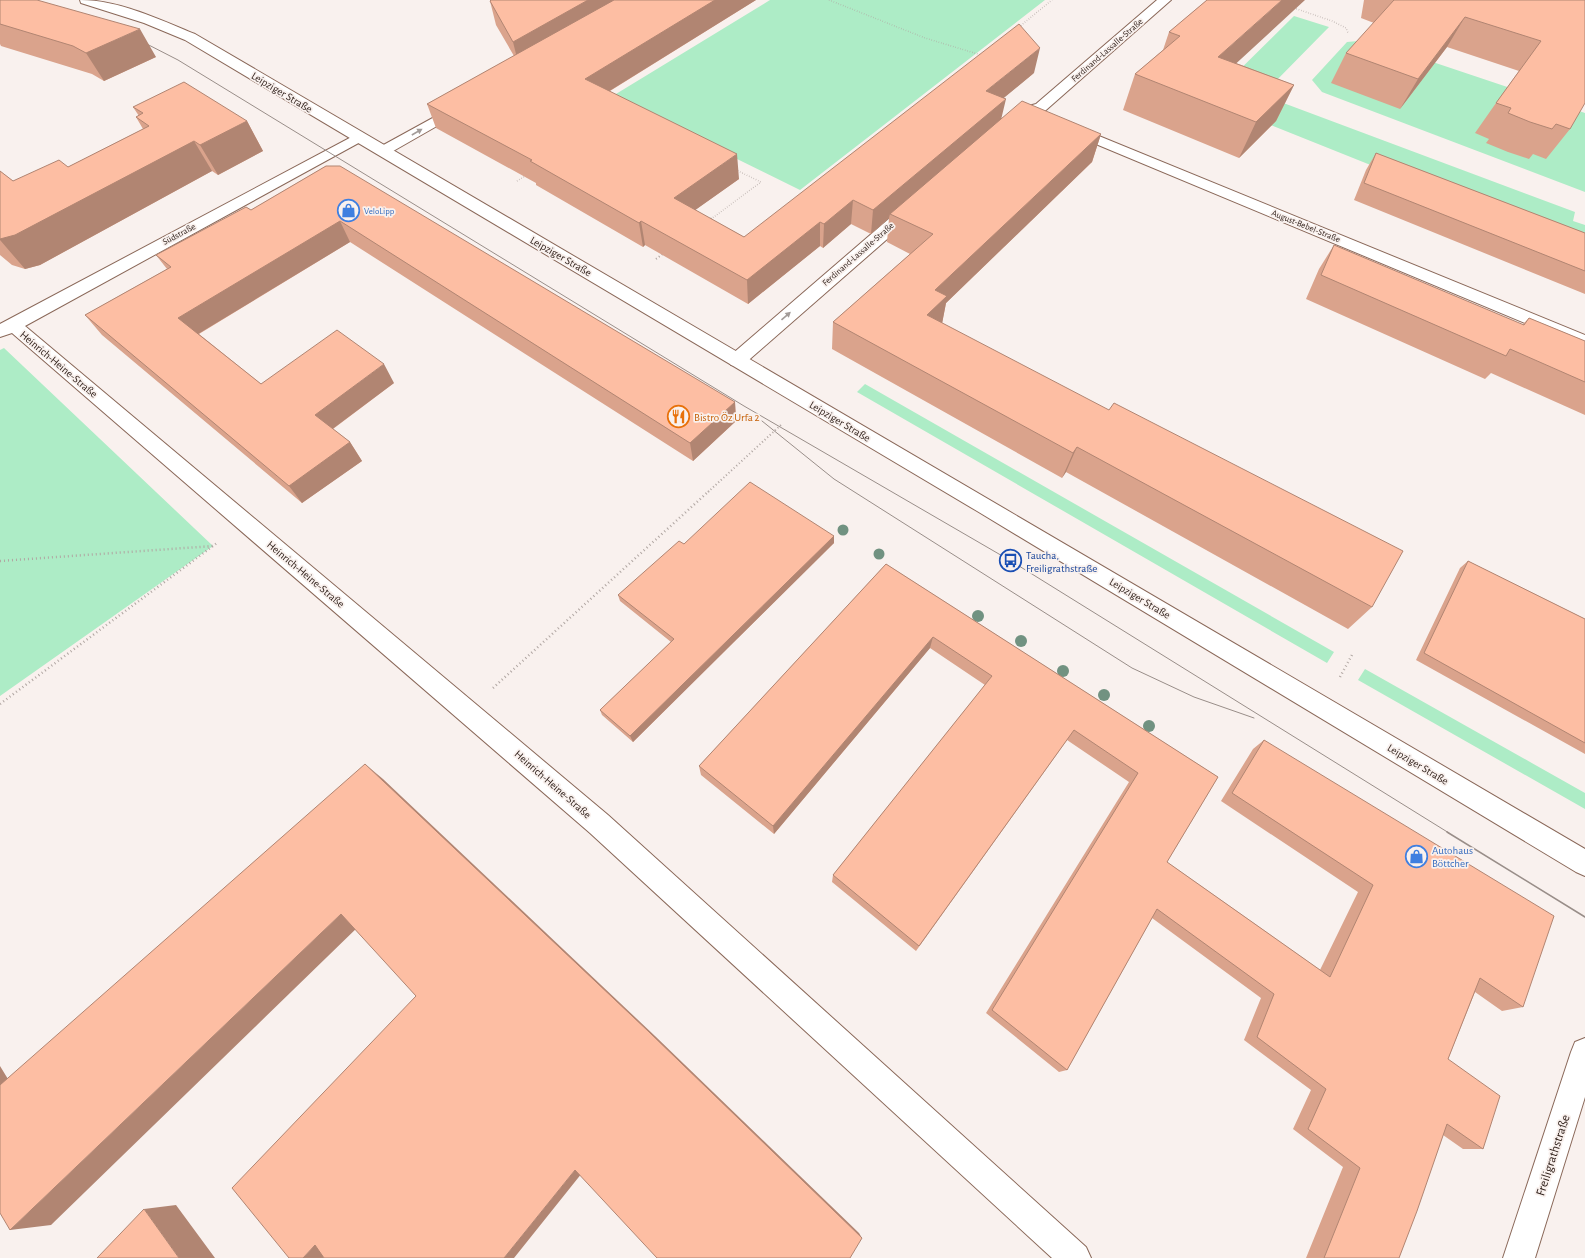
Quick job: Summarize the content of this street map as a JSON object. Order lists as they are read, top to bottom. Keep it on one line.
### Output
{"streets":{"street":["Ferdinand-Lassalle-Straße","Leipziger Straße","August-Bebel-Straße","Südstraße","Heinrich-Heine-Straße","Freiligrathstraße"]},"crossings":[["Ferdinand-Lassalle-Straße","Leipziger Straße"],["Ferdinand-Lassalle-Straße","August-Bebel-Straße"],["Leipziger Straße","Südstraße"],["Südstraße","Heinrich-Heine-Straße"]],"one_way":["Ferdinand-Lassalle-Straße"],"places":{"shop":["VeloLipp","Autohaus Böttcher"],"restaurant":["Bistro Öz Urfa 2"],"bus stop":["Taucha, Freiligrathstraße"]}}
